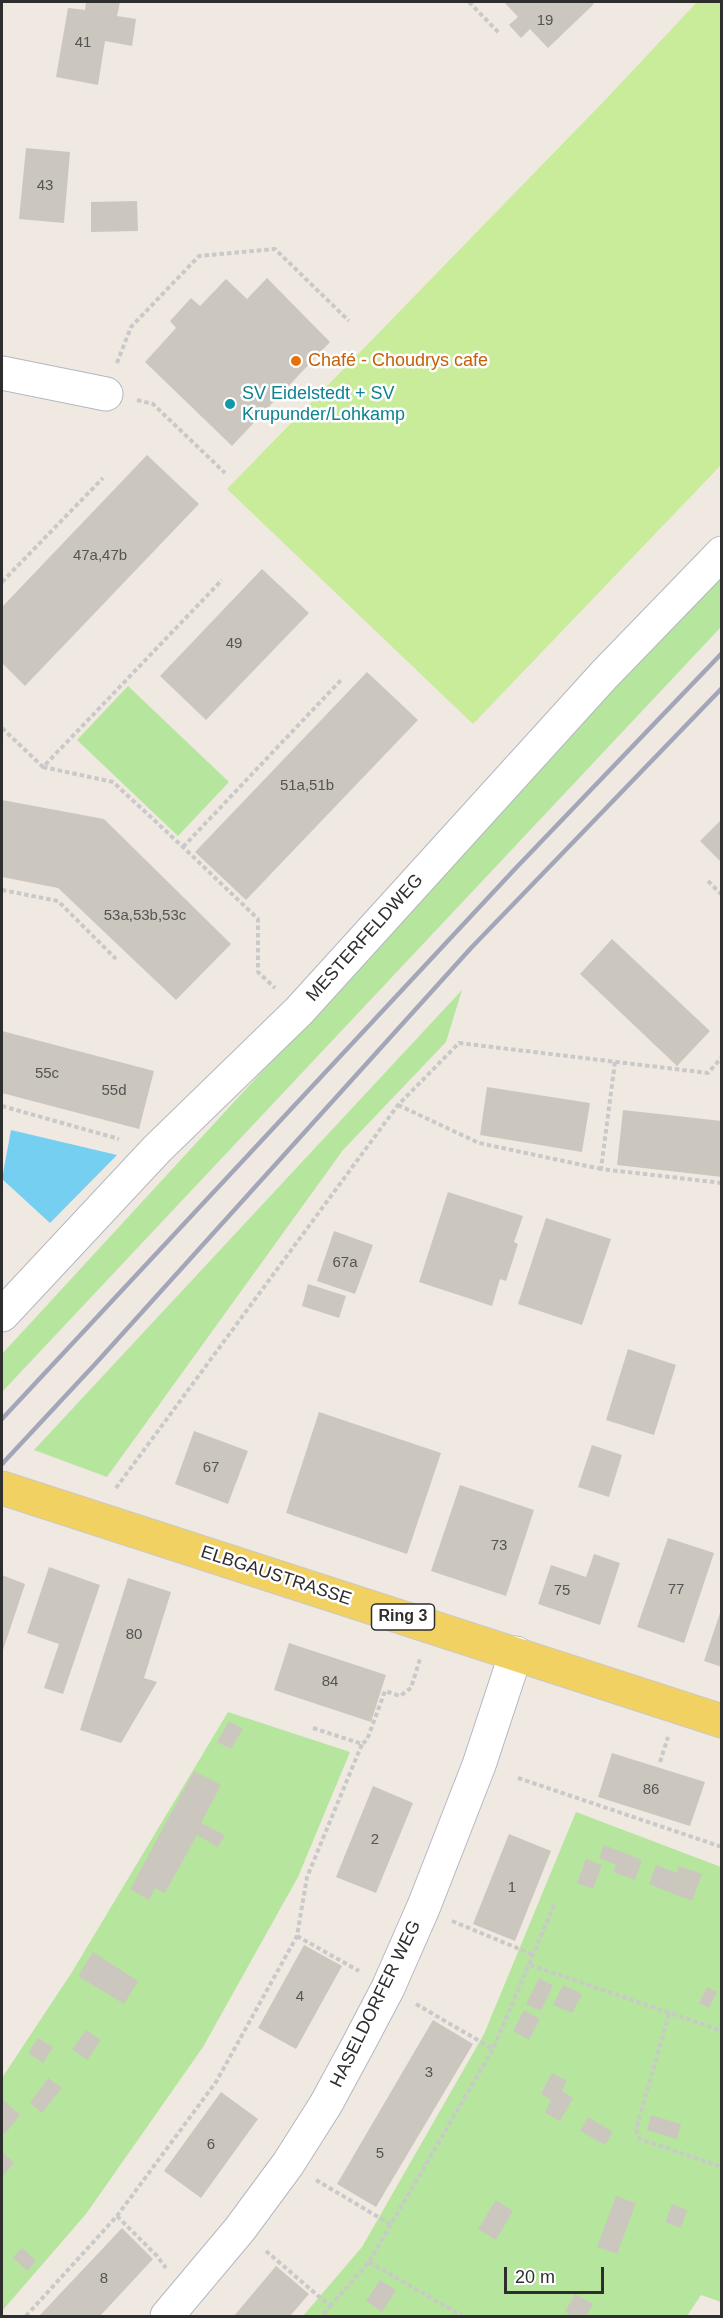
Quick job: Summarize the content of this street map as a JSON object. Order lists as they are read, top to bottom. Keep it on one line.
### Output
{"streets":{"main road":["ELBGAUSTRASSE","Ring 3"],"street":["MESTERFELDWEG","HASELDORFER WEG"]},"crossings":[["ELBGAUSTRASSE","HASELDORFER WEG"]],"places":["Chafé - Choudrys cafe","SV Eidelstedt + SV Krupunder/Lohkamp"],"house_numbers":["19","41","43","47a,47b","49","51a,51b","53a,53b,53c","55c","55d","67a","67","73","77","75","80","84","86","2","1","4","3","6","5","8"],"scale_bar":"20 m"}
